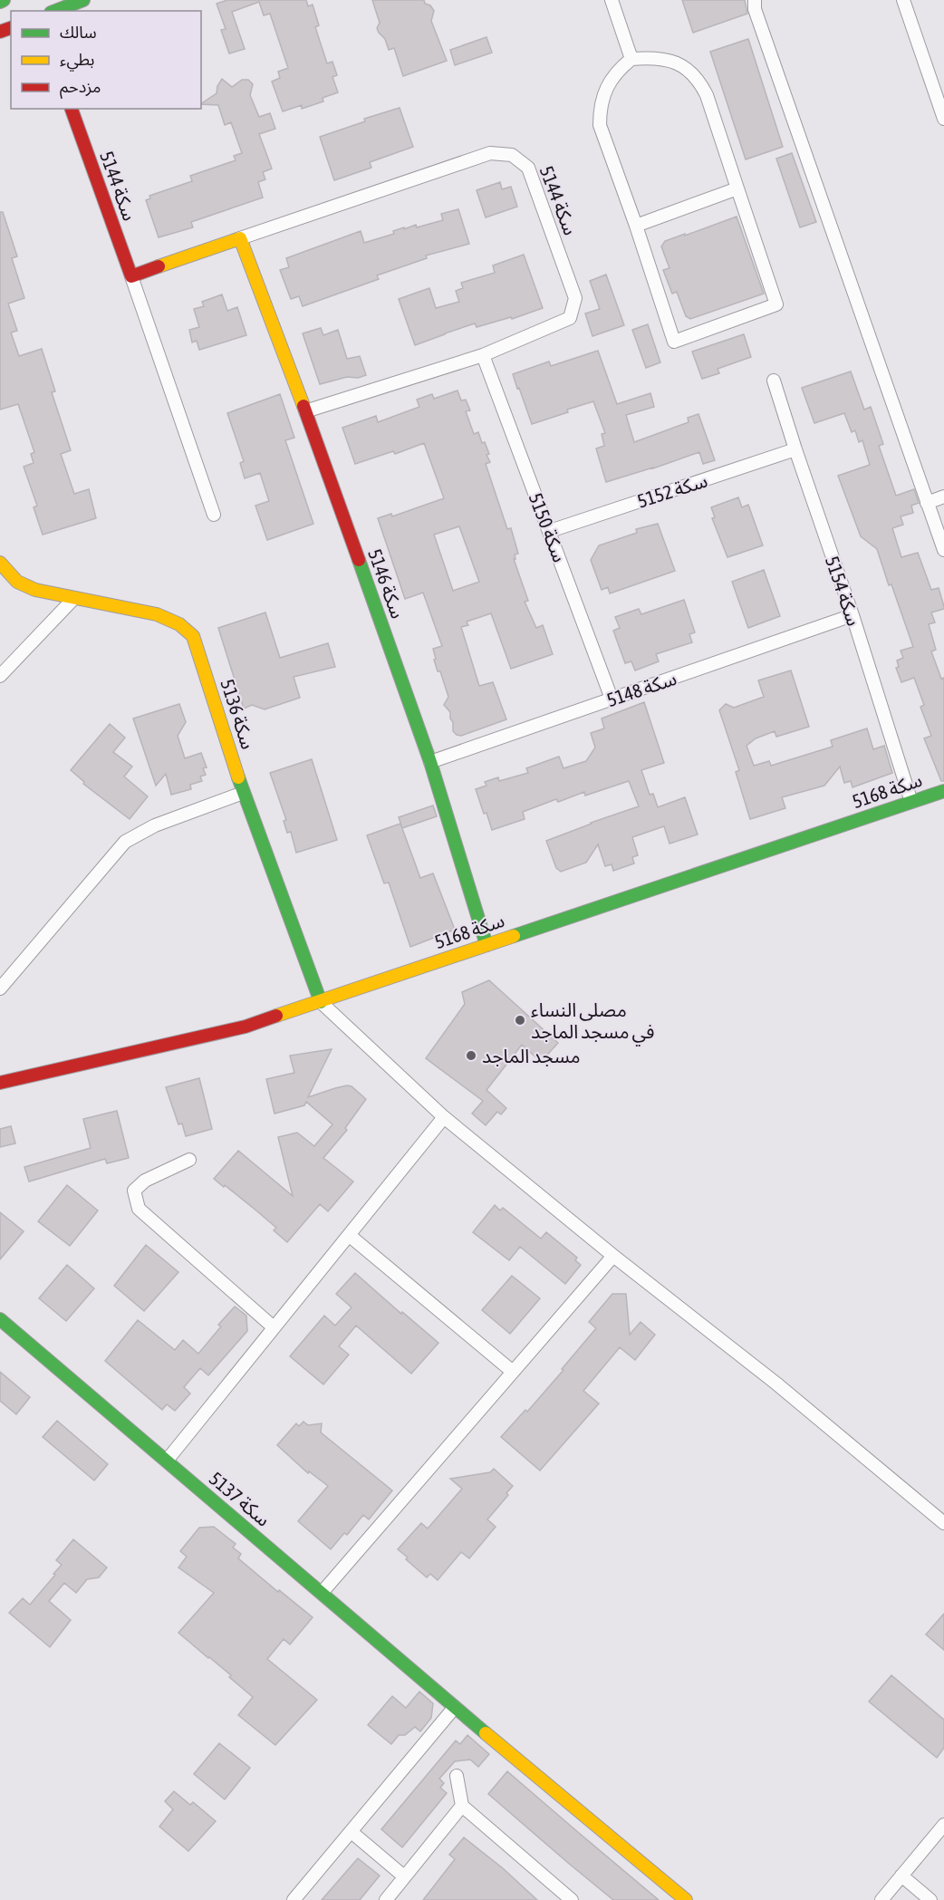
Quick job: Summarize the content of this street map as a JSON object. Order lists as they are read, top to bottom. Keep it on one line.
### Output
{"streets":{"street":["سكة 5144","سكة 5152","سكة 5150","سكة 5146","سكة 5154","سكة 5148","سكة 5136","سكة 5168","سكة 5137"]},"crossings":[["سكة 5144","سكة 5150"],["سكة 5144","سكة 5146"],["سكة 5152","سكة 5150"],["سكة 5152","سكة 5154"],["سكة 5150","سكة 5148"],["سكة 5146","سكة 5148"],["سكة 5146","سكة 5168"],["سكة 5154","سكة 5148"],["سكة 5154","سكة 5168"],["سكة 5136","سكة 5168"]],"places":["مصلى النساء في مسجد الماجد","مسجد الماجد"],"legend":["سالك","بطيء","مزدحم"]}
